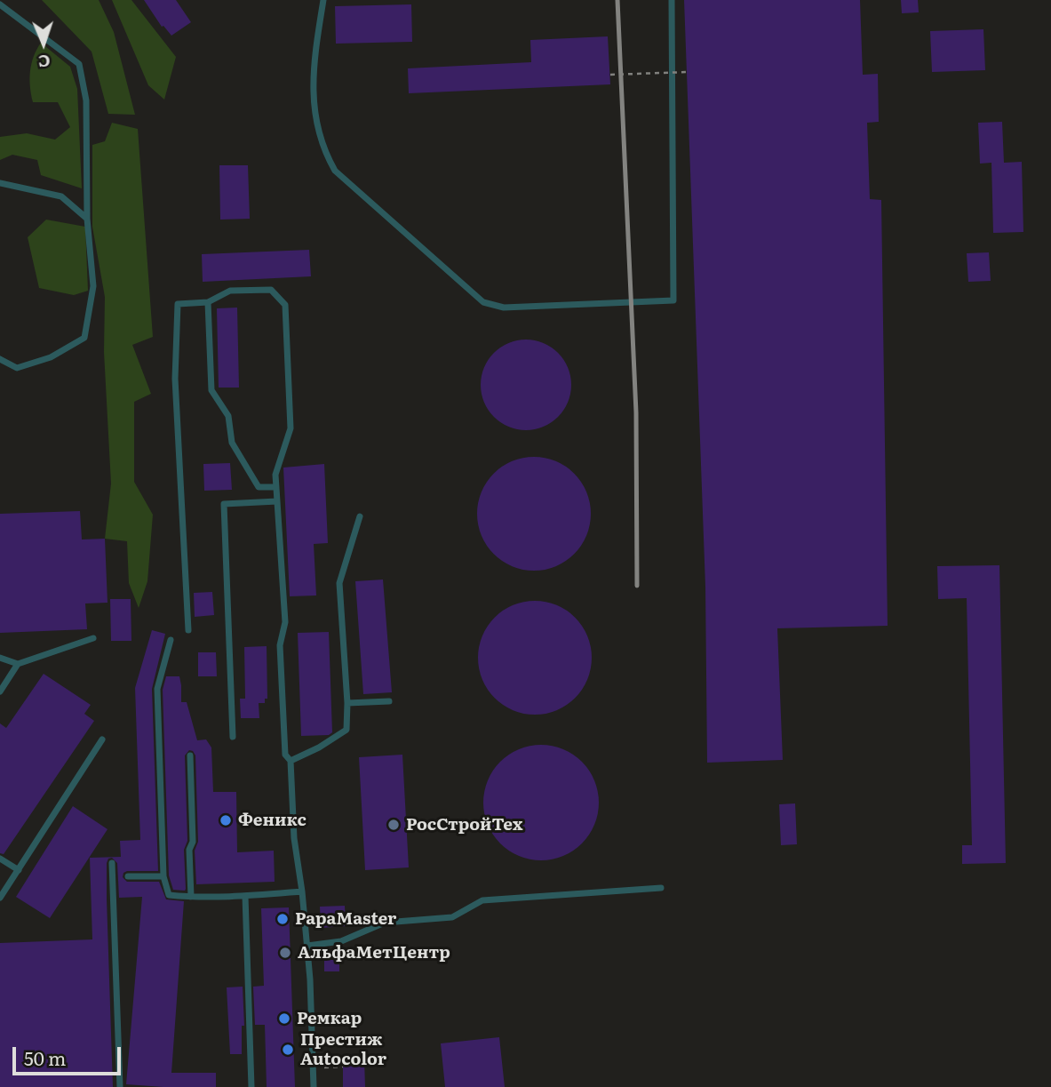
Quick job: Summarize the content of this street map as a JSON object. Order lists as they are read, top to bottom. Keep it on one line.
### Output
{"places":["Феникс","РосСтройТех","PapaMaster","АльфаМетЦентр","Ремкар","Престиж Autocolor"],"scale_bar":"50 m","north":"bottom"}
